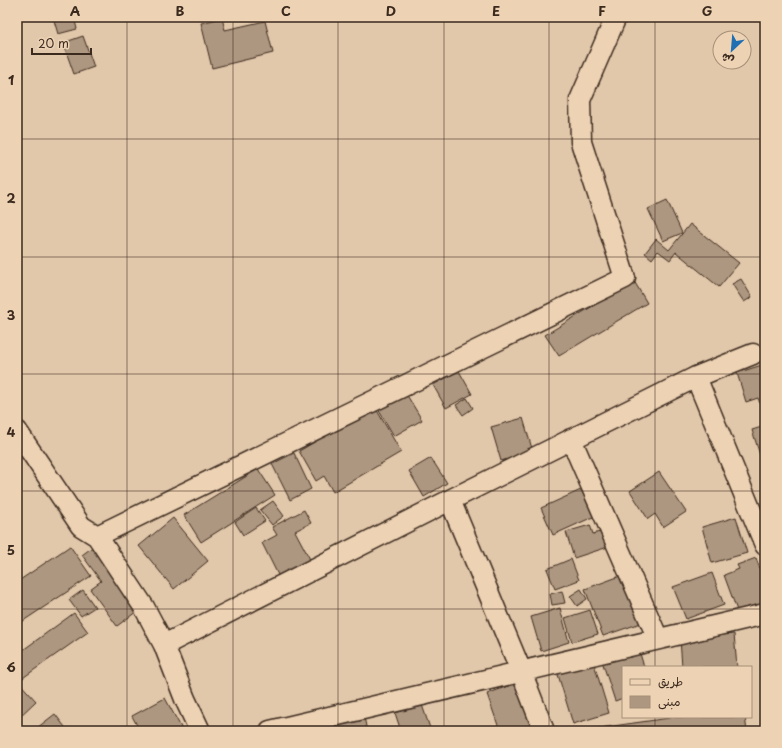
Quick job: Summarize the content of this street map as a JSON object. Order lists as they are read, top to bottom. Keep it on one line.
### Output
{"legend":["طريق","مبنى"],"scale_bar":"20 m","north":"bottom left","grid":{"columns":["A","B","C","D","E","F","G"],"rows":["1","2","3","4","5","6"]}}
